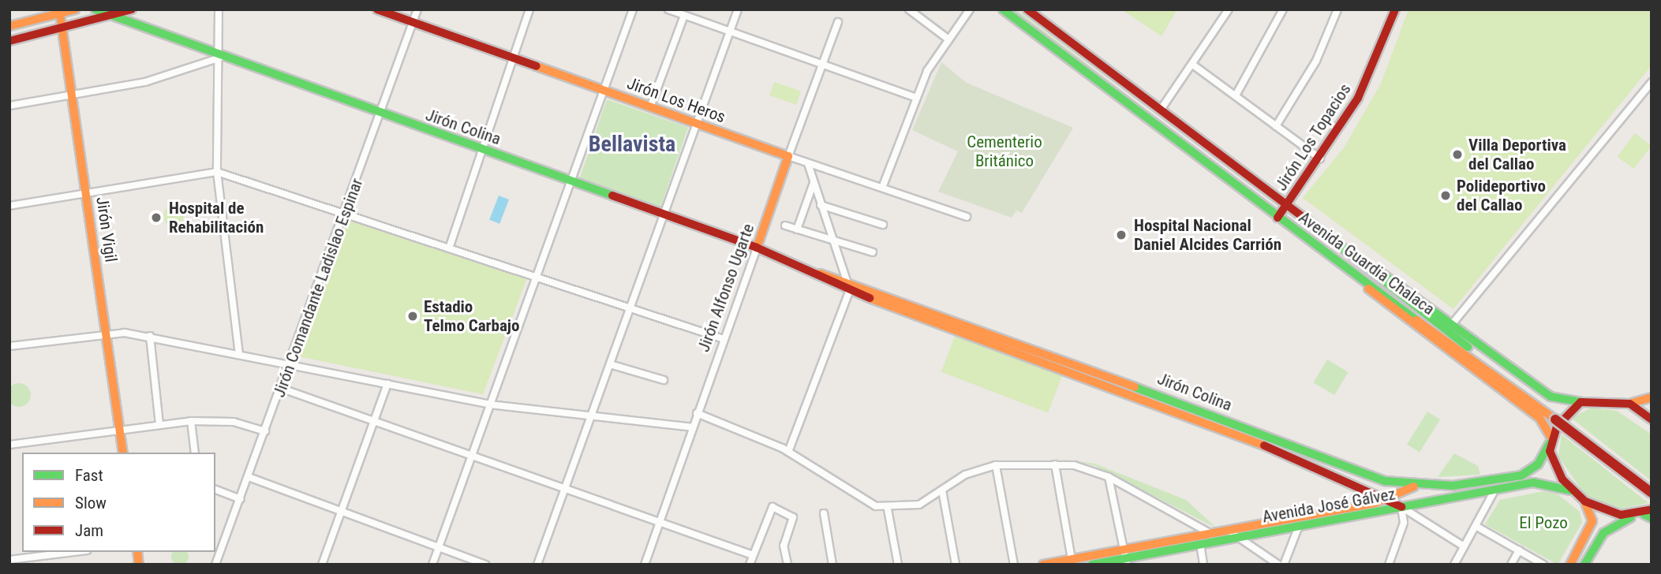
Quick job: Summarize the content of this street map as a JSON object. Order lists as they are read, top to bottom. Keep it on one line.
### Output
{"streets":{"main road":["Jirón Los Heros","Jirón Colina","Jirón Los Topacios","Jirón Vigil","Avenida Guardia Chalaca","Jirón Alfonso Ugarte","Avenida José Gálvez"],"street":["Jirón Comandante Ladislao Espinar"]},"crossings":[["Jirón Los Heros","Jirón Comandante Ladislao Espinar"],["Jirón Los Heros","Jirón Alfonso Ugarte"],["Jirón Colina","Jirón Comandante Ladislao Espinar"],["Jirón Colina","Jirón Alfonso Ugarte"],["Jirón Colina","Avenida José Gálvez"],["Jirón Los Topacios","Avenida Guardia Chalaca"]],"districts":["Bellavista"],"parks":["Cementerio Británico","El Pozo"],"places":["Villa Deportiva del Callao","Polideportivo del Callao","Hospital de Rehabilitación","Hospital Nacional Daniel Alcides Carrión","Estadio Telmo Carbajo"],"legend":["Fast","Slow","Jam"]}
